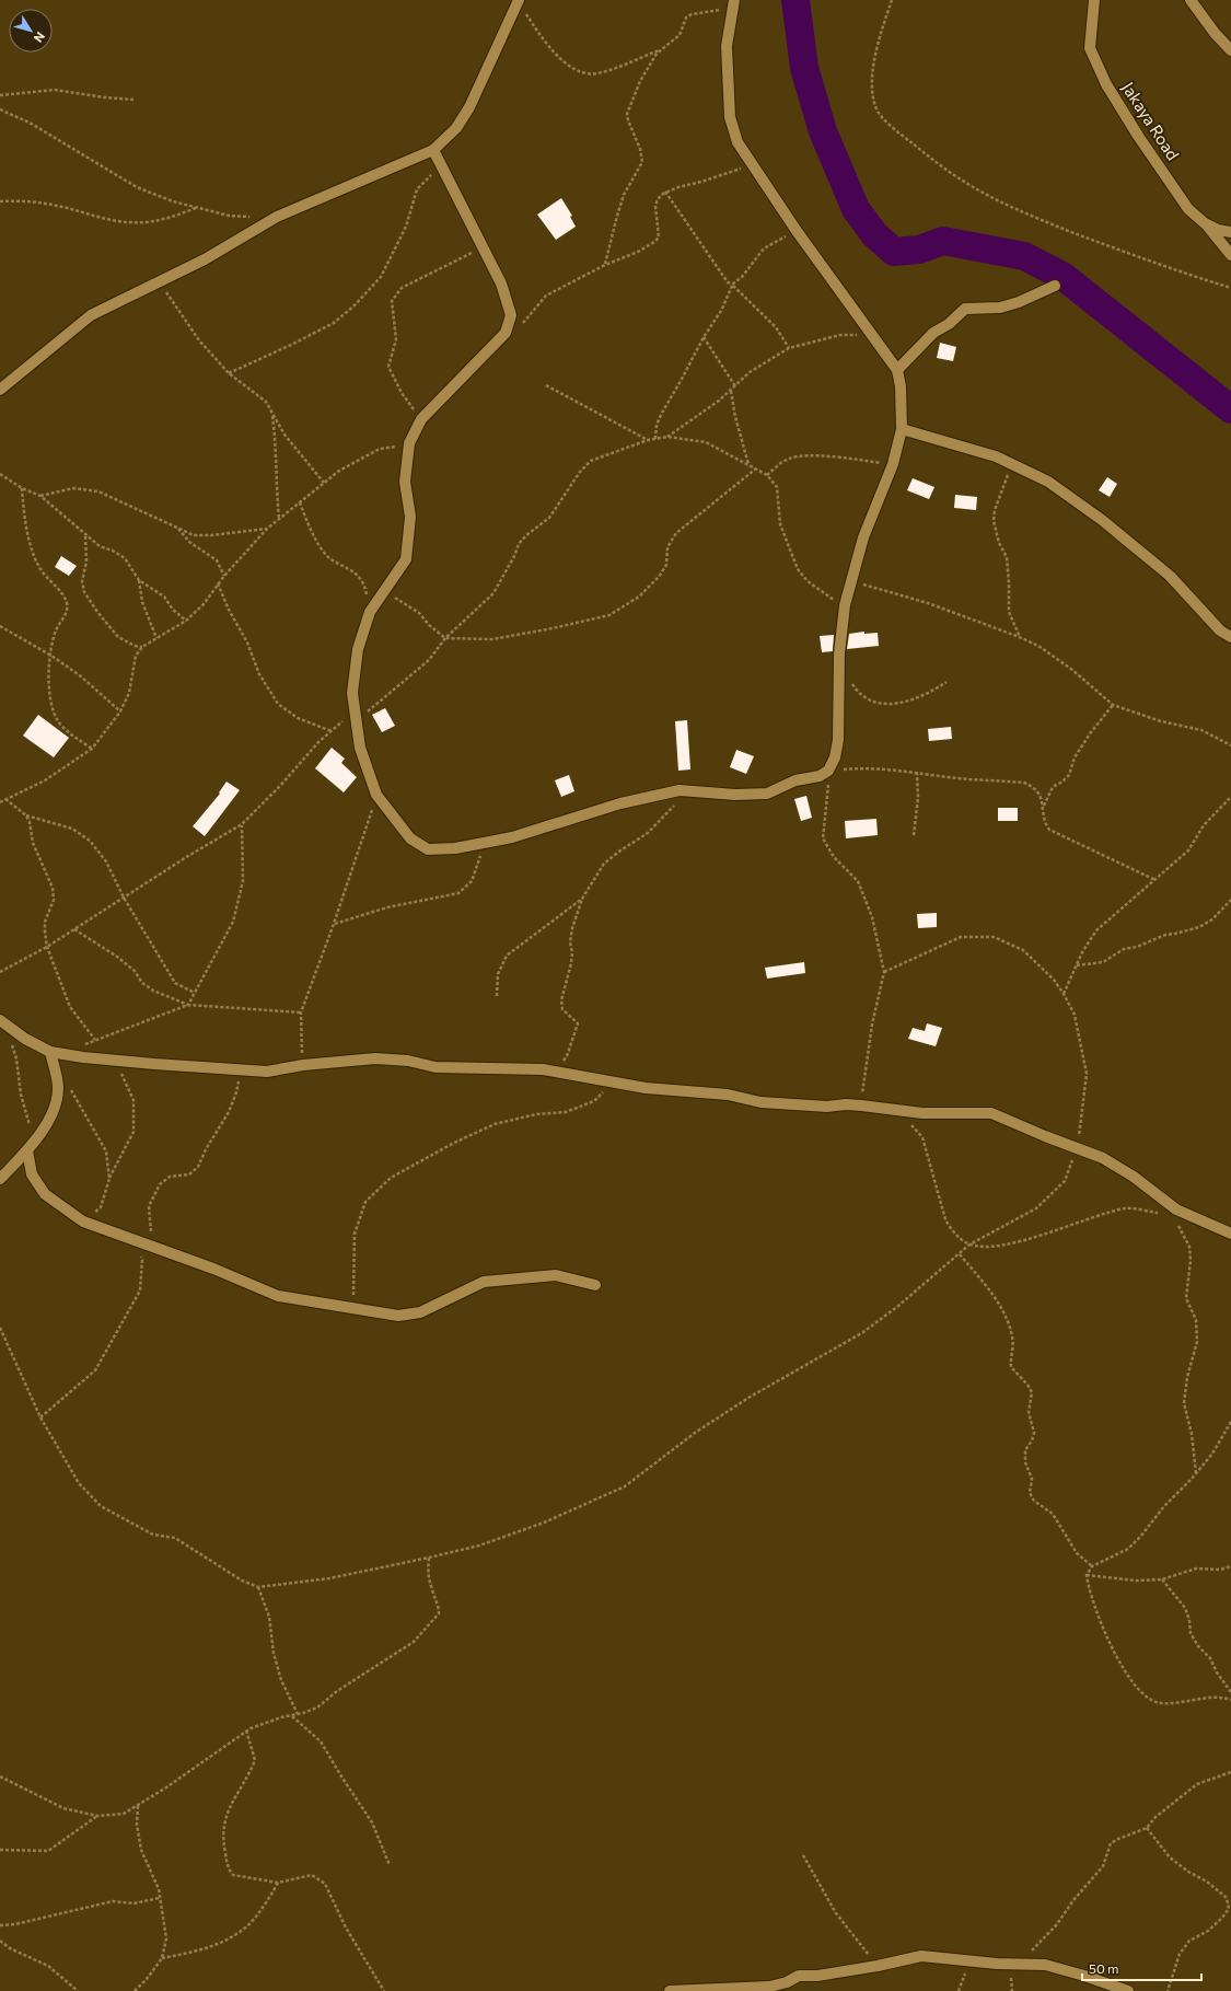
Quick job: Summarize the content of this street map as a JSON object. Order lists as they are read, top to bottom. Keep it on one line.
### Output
{"streets":{"street":["Jakaya Road"]},"scale_bar":"50 m","north":"bottom right"}
